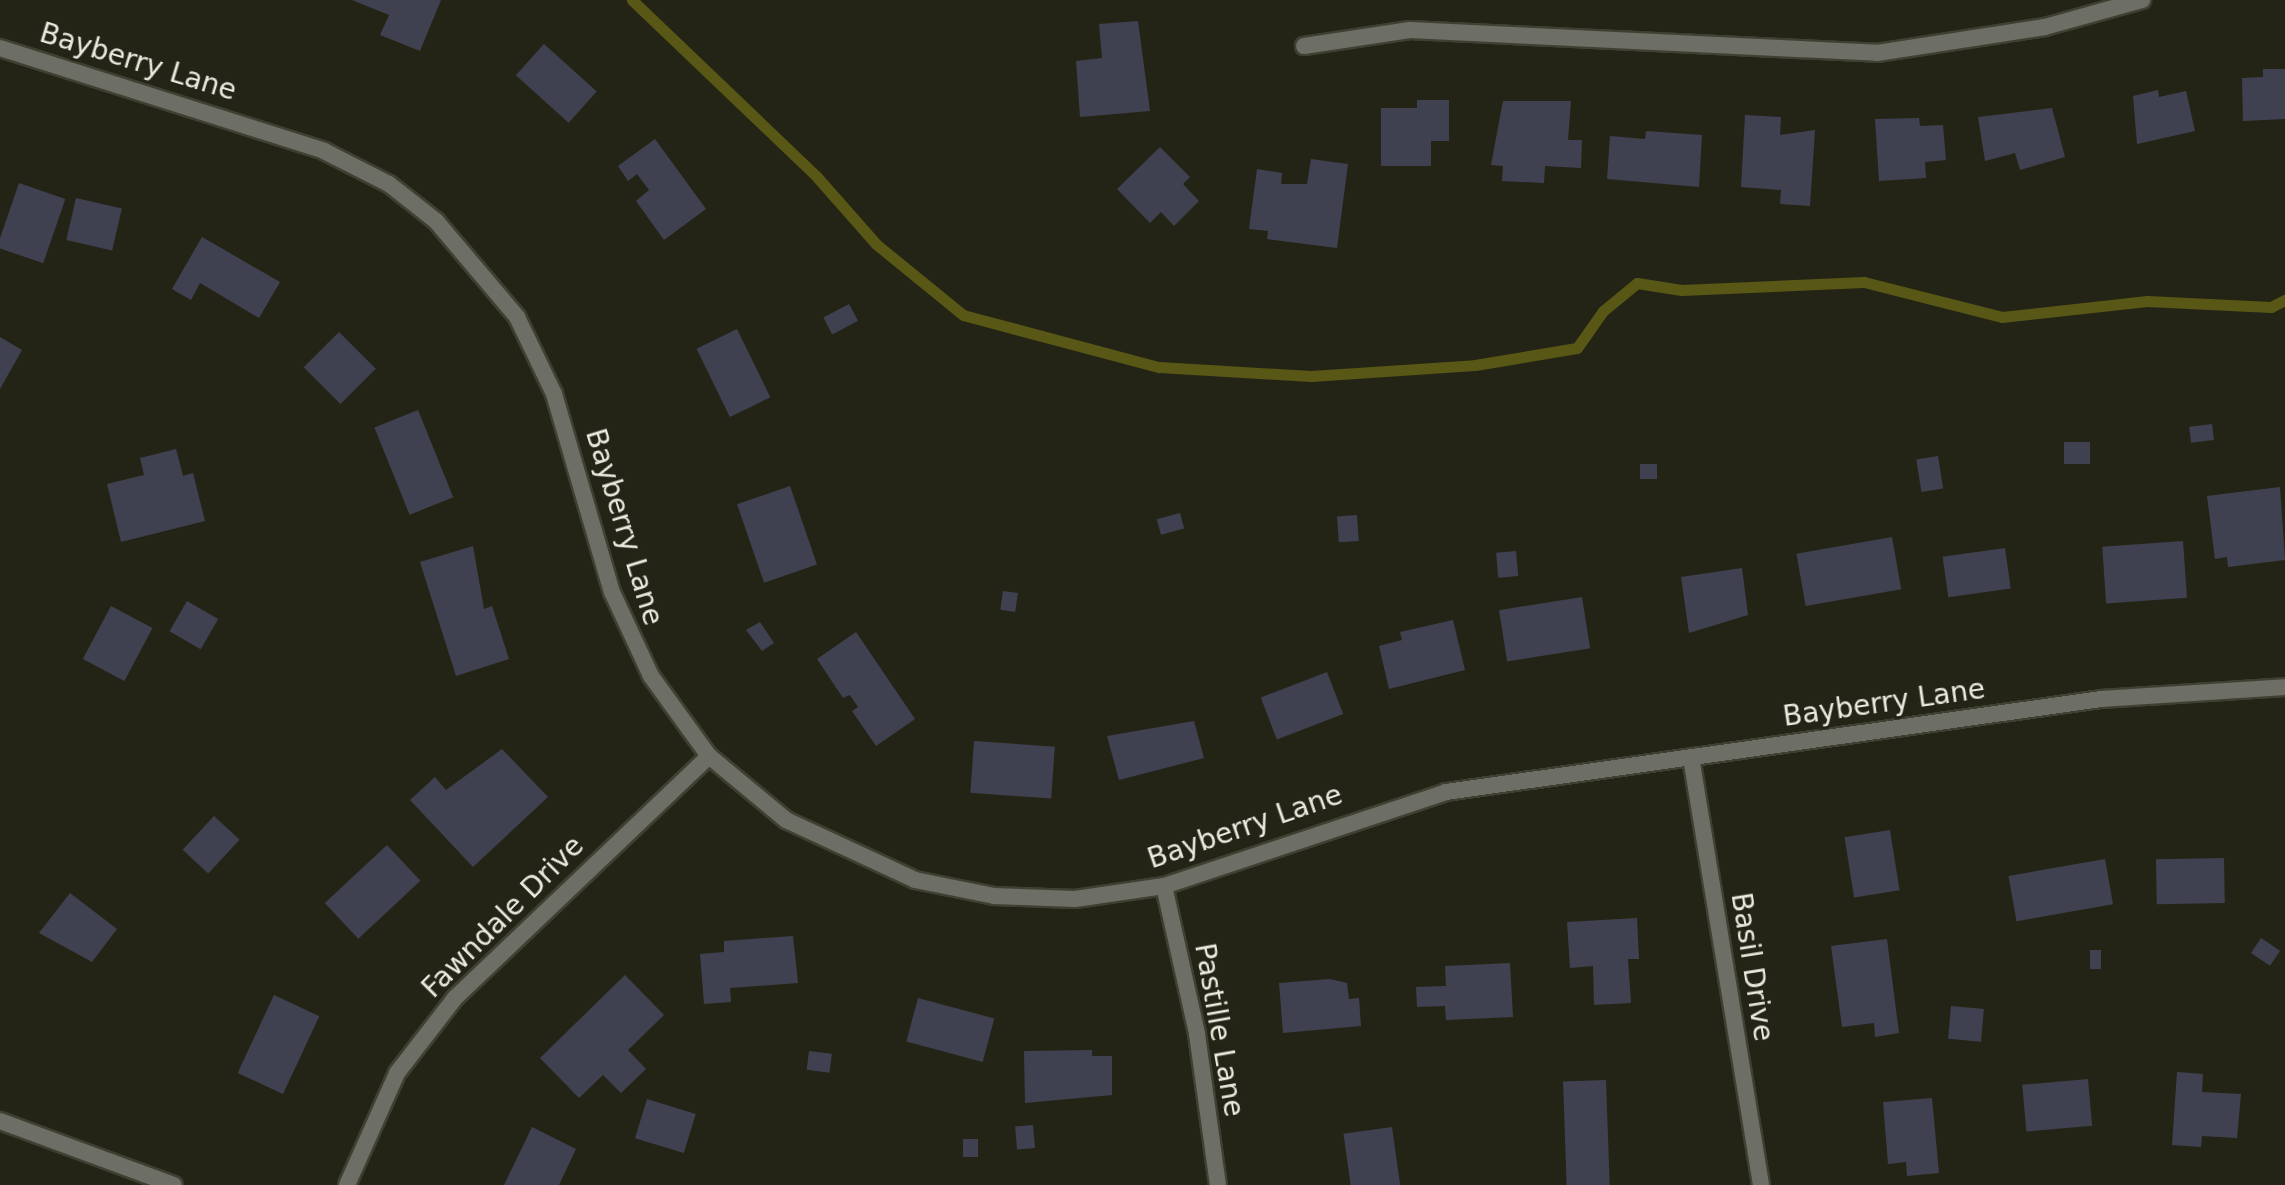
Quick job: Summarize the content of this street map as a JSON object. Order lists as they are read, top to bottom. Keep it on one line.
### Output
{"streets":{"street":["Bayberry Lane","Fawndale Drive","Basil Drive","Pastille Lane"]},"crossings":[["Bayberry Lane","Fawndale Drive"],["Bayberry Lane","Basil Drive"],["Bayberry Lane","Pastille Lane"]]}
